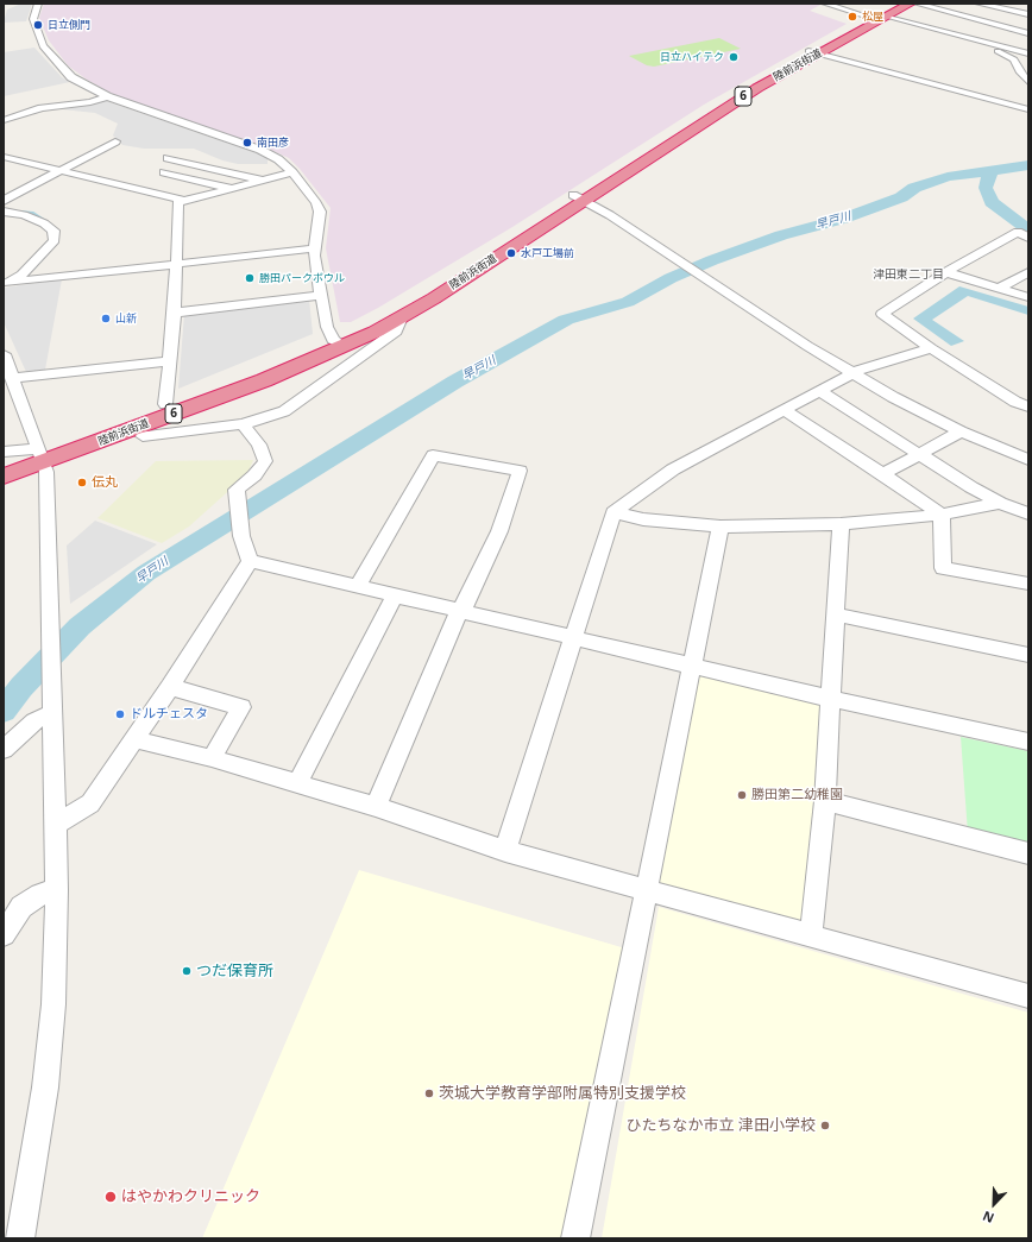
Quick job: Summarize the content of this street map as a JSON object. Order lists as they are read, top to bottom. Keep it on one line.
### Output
{"streets":{"highway":["陸前浜街道","6"]},"districts":["津田東二丁目"],"water":["早戸川"],"places":["松屋","日立側門","日立ハイテク","南田彦","水戸工場前","勝田パークボウル","山新","伝丸","ドルチェスタ","勝田第二幼稚園","つだ保育所","茨城大学教育学部附属特別支援学校","ひたちなか市立 津田小学校","はやかわクリニック"],"north":"bottom left"}
